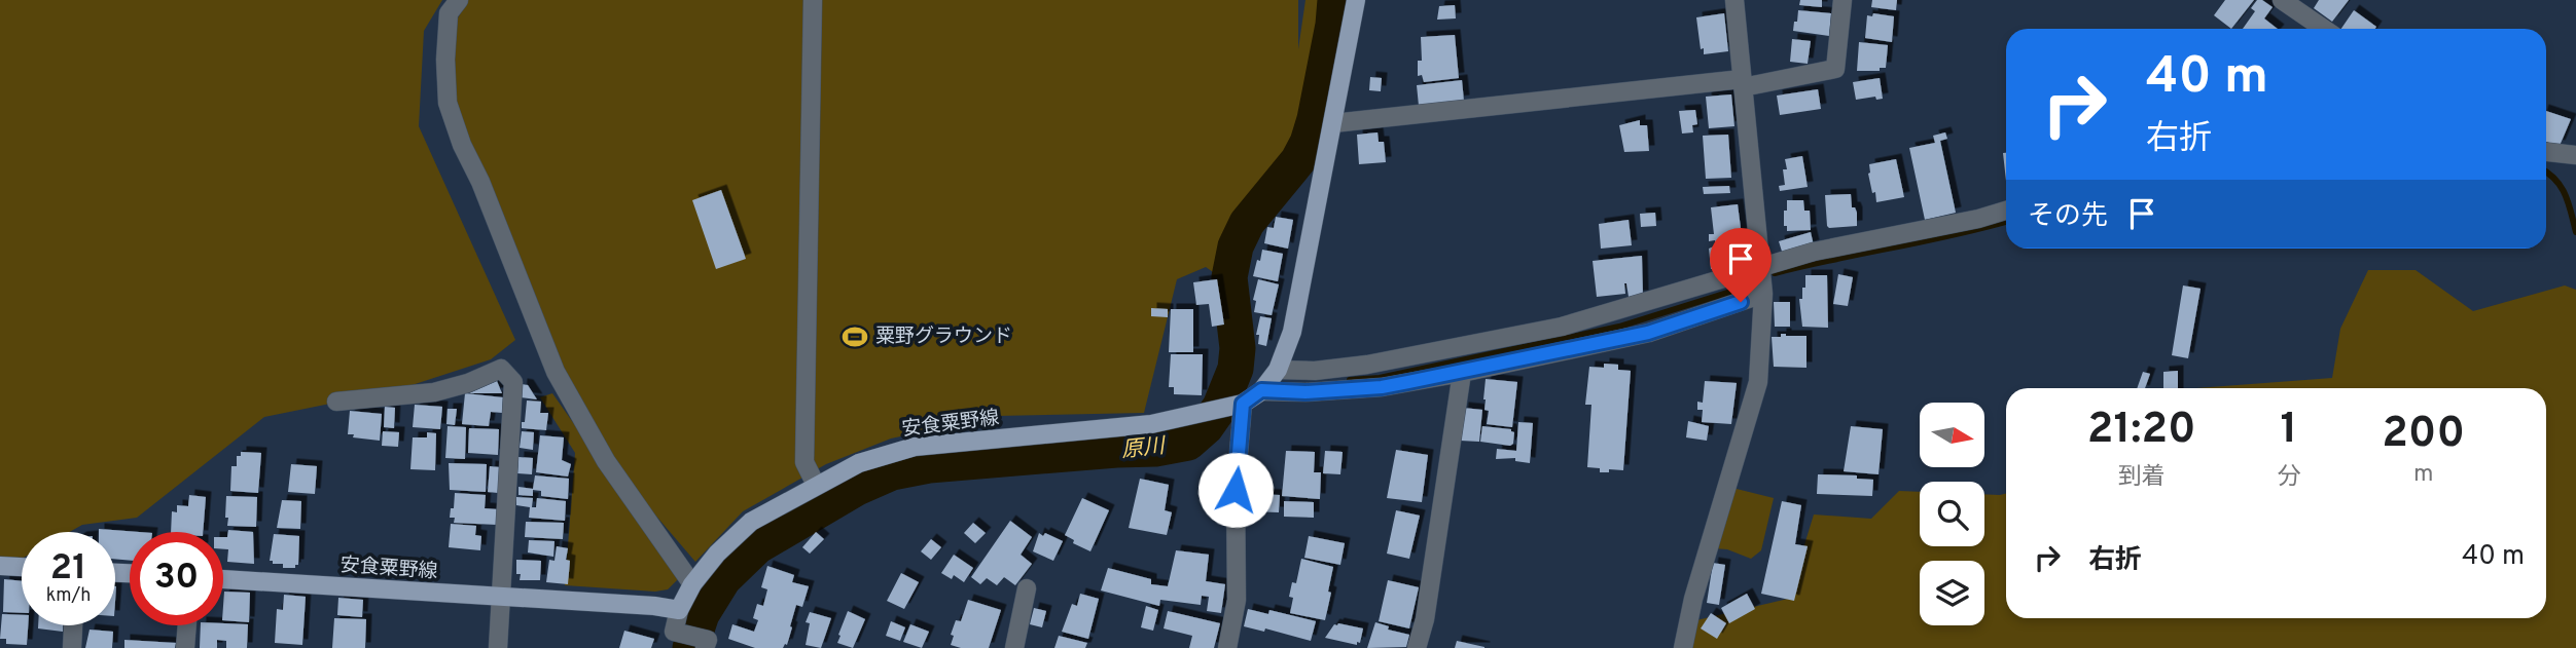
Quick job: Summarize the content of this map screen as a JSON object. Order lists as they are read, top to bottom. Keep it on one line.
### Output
{"streets":{"main road":["安食粟野線"]},"water":["原川"],"places":{"sports":["粟野グラウンド"]},"north":"right","page":{"turn":["40 m","右折"],"then":"その先","eta":["21:20","到着","1","分","200","m"],"list":[{"name":"右折","value":"40 m"}],"speed":"21 km/h","limit":"30"}}
